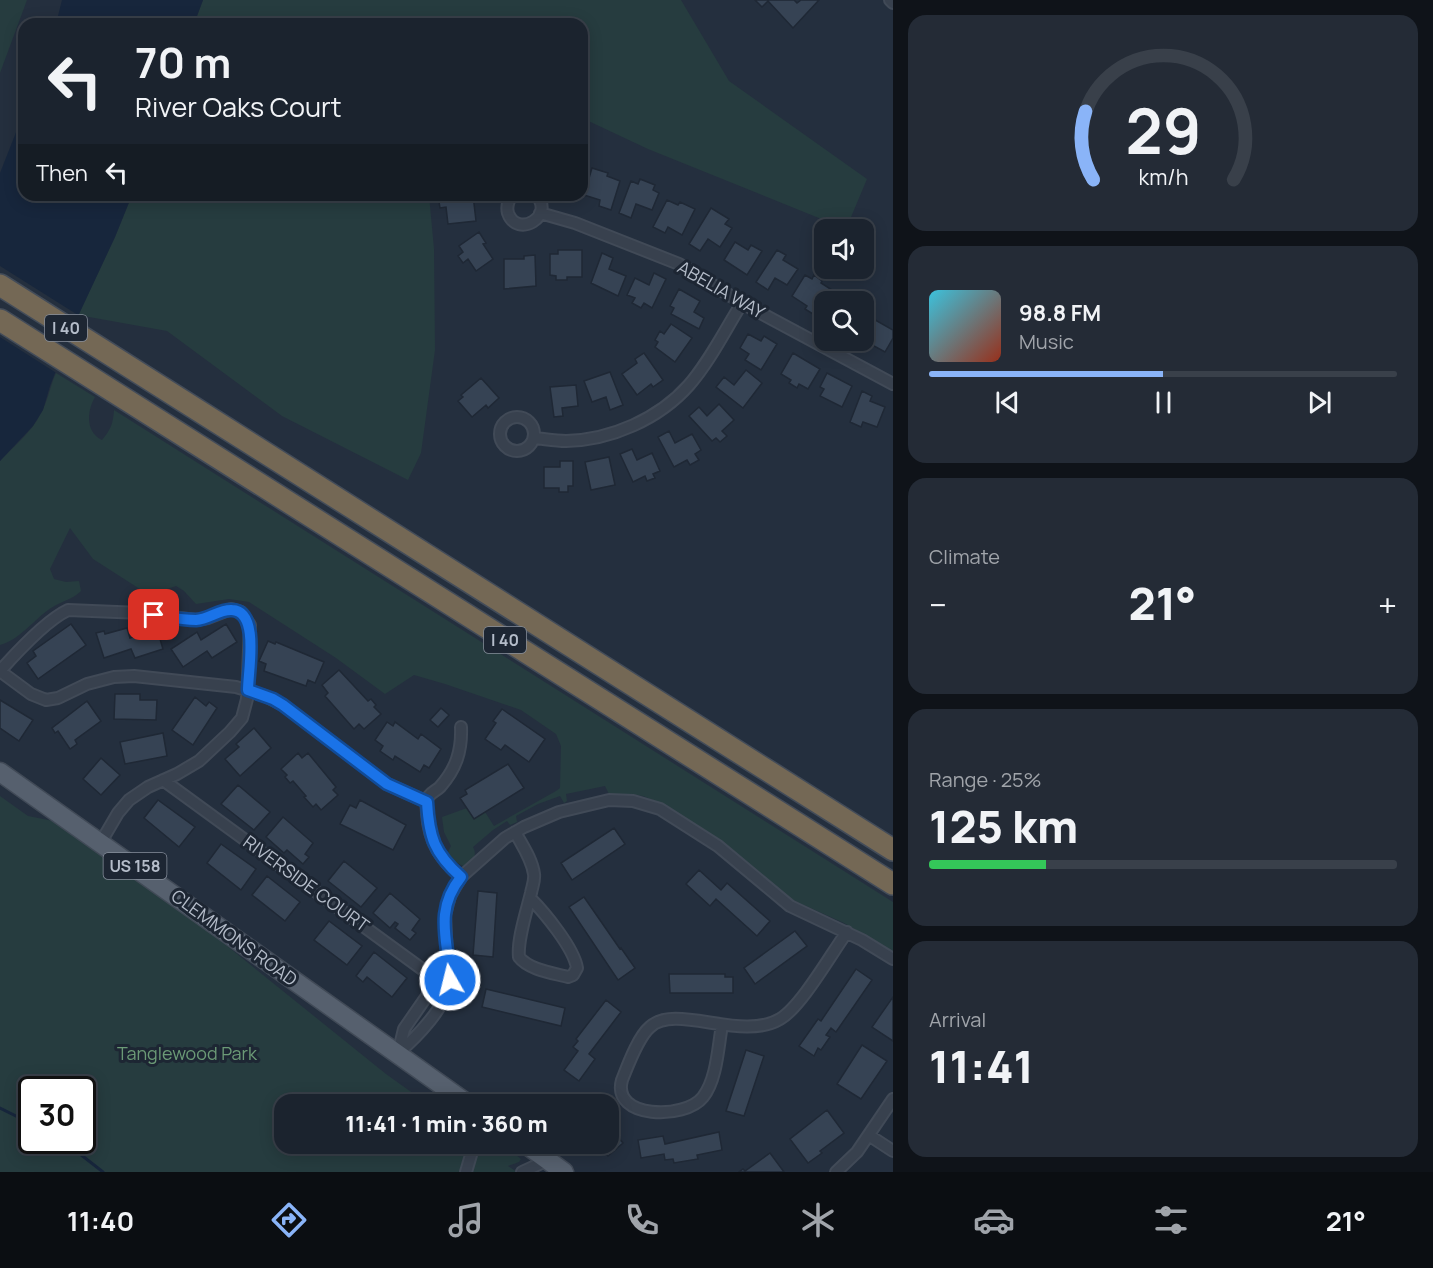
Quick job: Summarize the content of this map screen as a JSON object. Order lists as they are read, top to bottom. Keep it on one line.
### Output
{"streets":{"highway":["I 40"],"main road":["US 158","CLEMMONS ROAD"],"street":["ABELIA WAY","RIVERSIDE COURT"]},"parks":["Tanglewood Park"],"page":{"turn":["70 m","River Oaks Court"],"then":"Then","song":["98.8 FM","Music"],"tile":["Climate",["Range · 25%","125 km"],["Arrival","11:41"]],"heat":["−","21°","+"],"limit":"30","trip":"11:41 · 1 min · 360 m","tabs":["11:40","21°"],"gauge":["29","km/h"]}}
